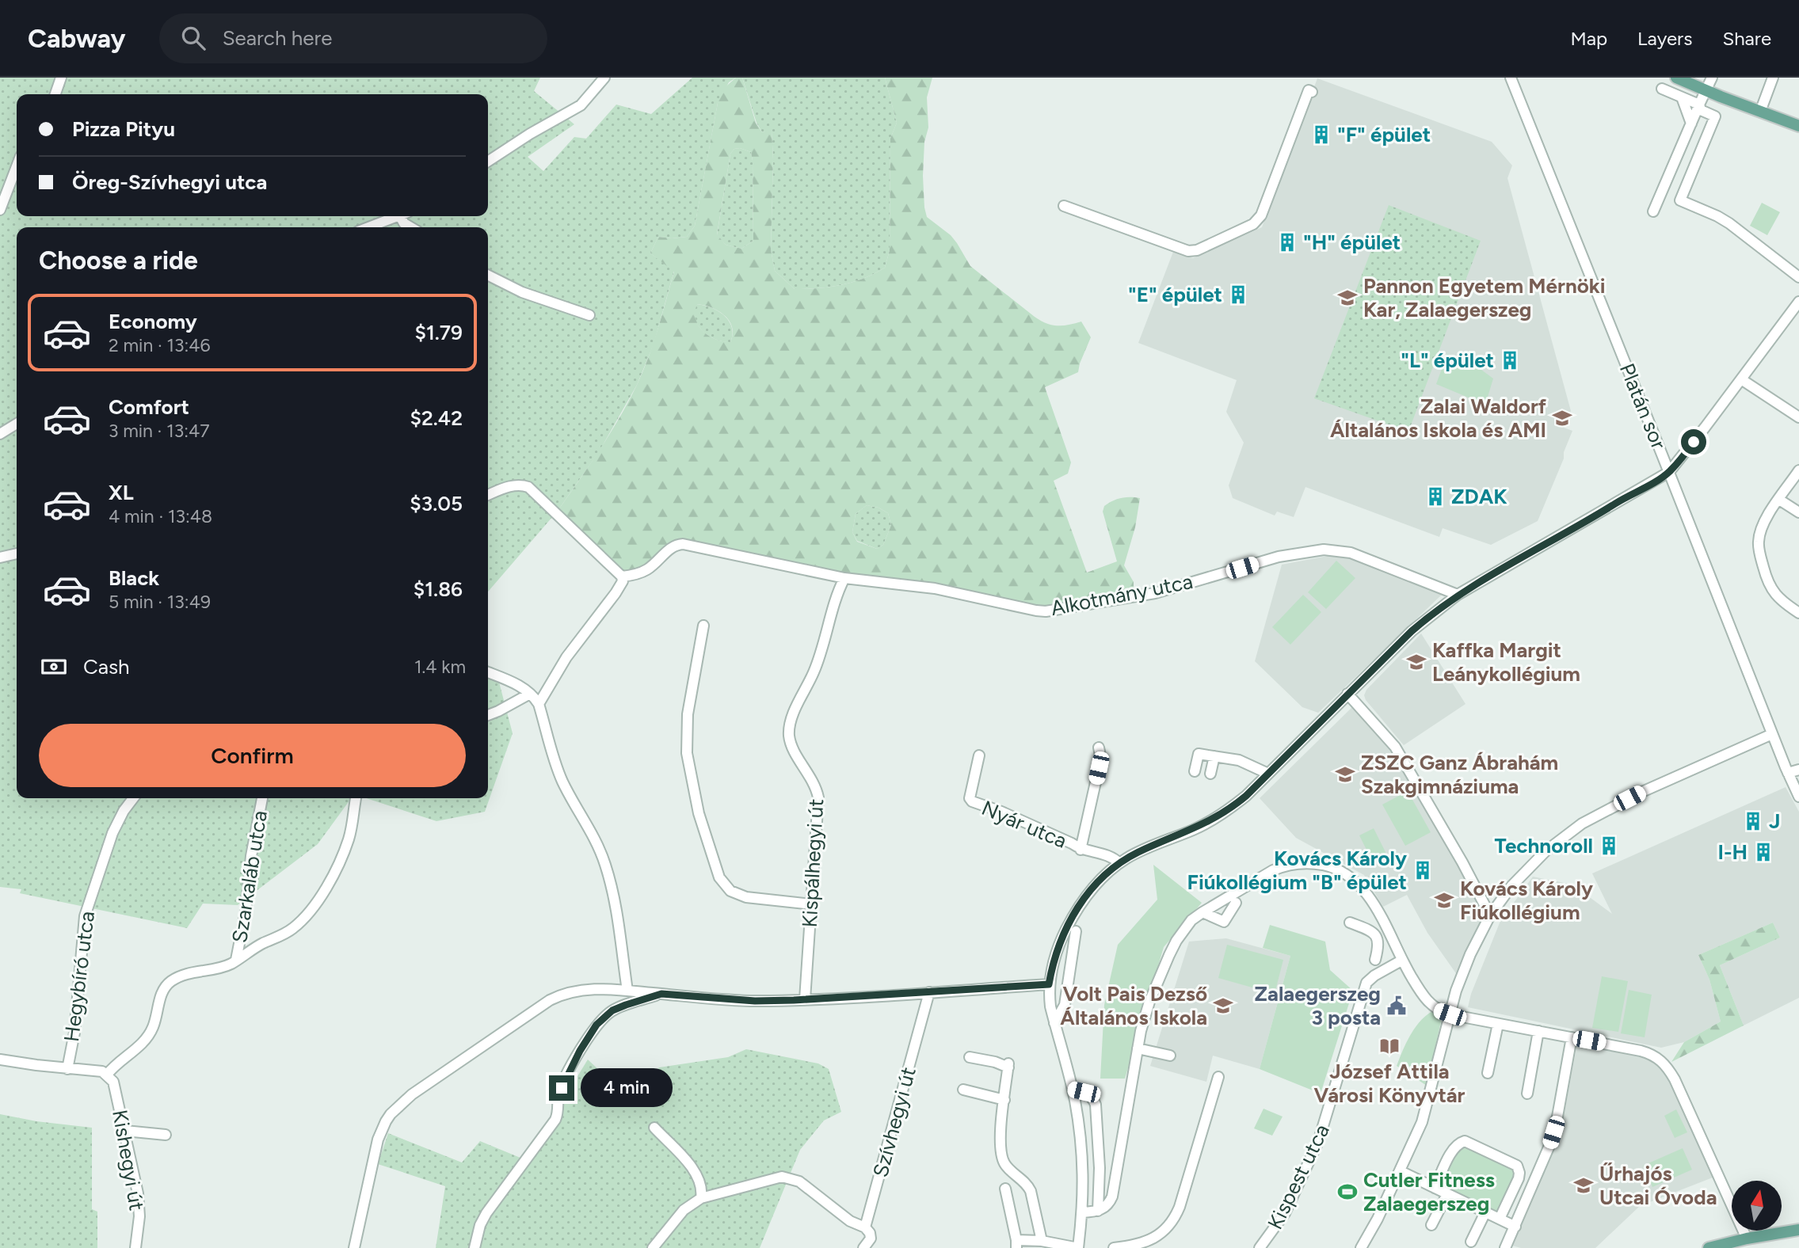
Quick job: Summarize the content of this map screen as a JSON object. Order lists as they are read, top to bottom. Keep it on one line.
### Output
{"streets":{"street":["Platán sor","Alkotmány utca","Nyár utca","Kispálhegyi út","Szarkaláb utca","Hegybíró utca","Szívhegyi út","Kishegyi út","Kispest utca"]},"crossings":[["Alkotmány utca","Kispálhegyi út"]],"places":{"building":["\"F\" épület","\"H\" épület","\"E\" épület","\"L\" épület","ZDAK","J","Technoroll","I-H","Kovács Károly Fiúkollégium \"B\" épület"],"school or university":["Pannon Egyetem Mérnöki Kar, Zalaegerszeg","Zalai Waldorf Általános Iskola és AMI","Kaffka Margit Leánykollégium","ZSZC Ganz Ábrahám Szakgimnáziuma","Kovács Károly Fiúkollégium","Volt Pais Dezső Általános Iskola","Űrhajós Utcai Óvoda"],"public building":["Zalaegerszeg 3 posta"],"library":["József Attila Városi Könyvtár"],"sports":["Cutler Fitness Zalaegerszeg"]},"north":"top","page":{"header":"Cabway","search":"Search here","nav":["Map","Layers","Share"],"banner":["Pizza Pityu","Öreg-Szívhegyi utca"],"heading":"Choose a ride","list":[{"name":"Economy","note":"2 min · 13:46","value":"$1.79"},{"name":"Comfort","note":"3 min · 13:47","value":"$2.42"},{"name":"XL","note":"4 min · 13:48","value":"$3.05"},{"name":"Black","note":"5 min · 13:49","value":"$1.86"}],"pay":["Cash","1.4 km"],"buttons":"Confirm","bubble":"4 min"}}
